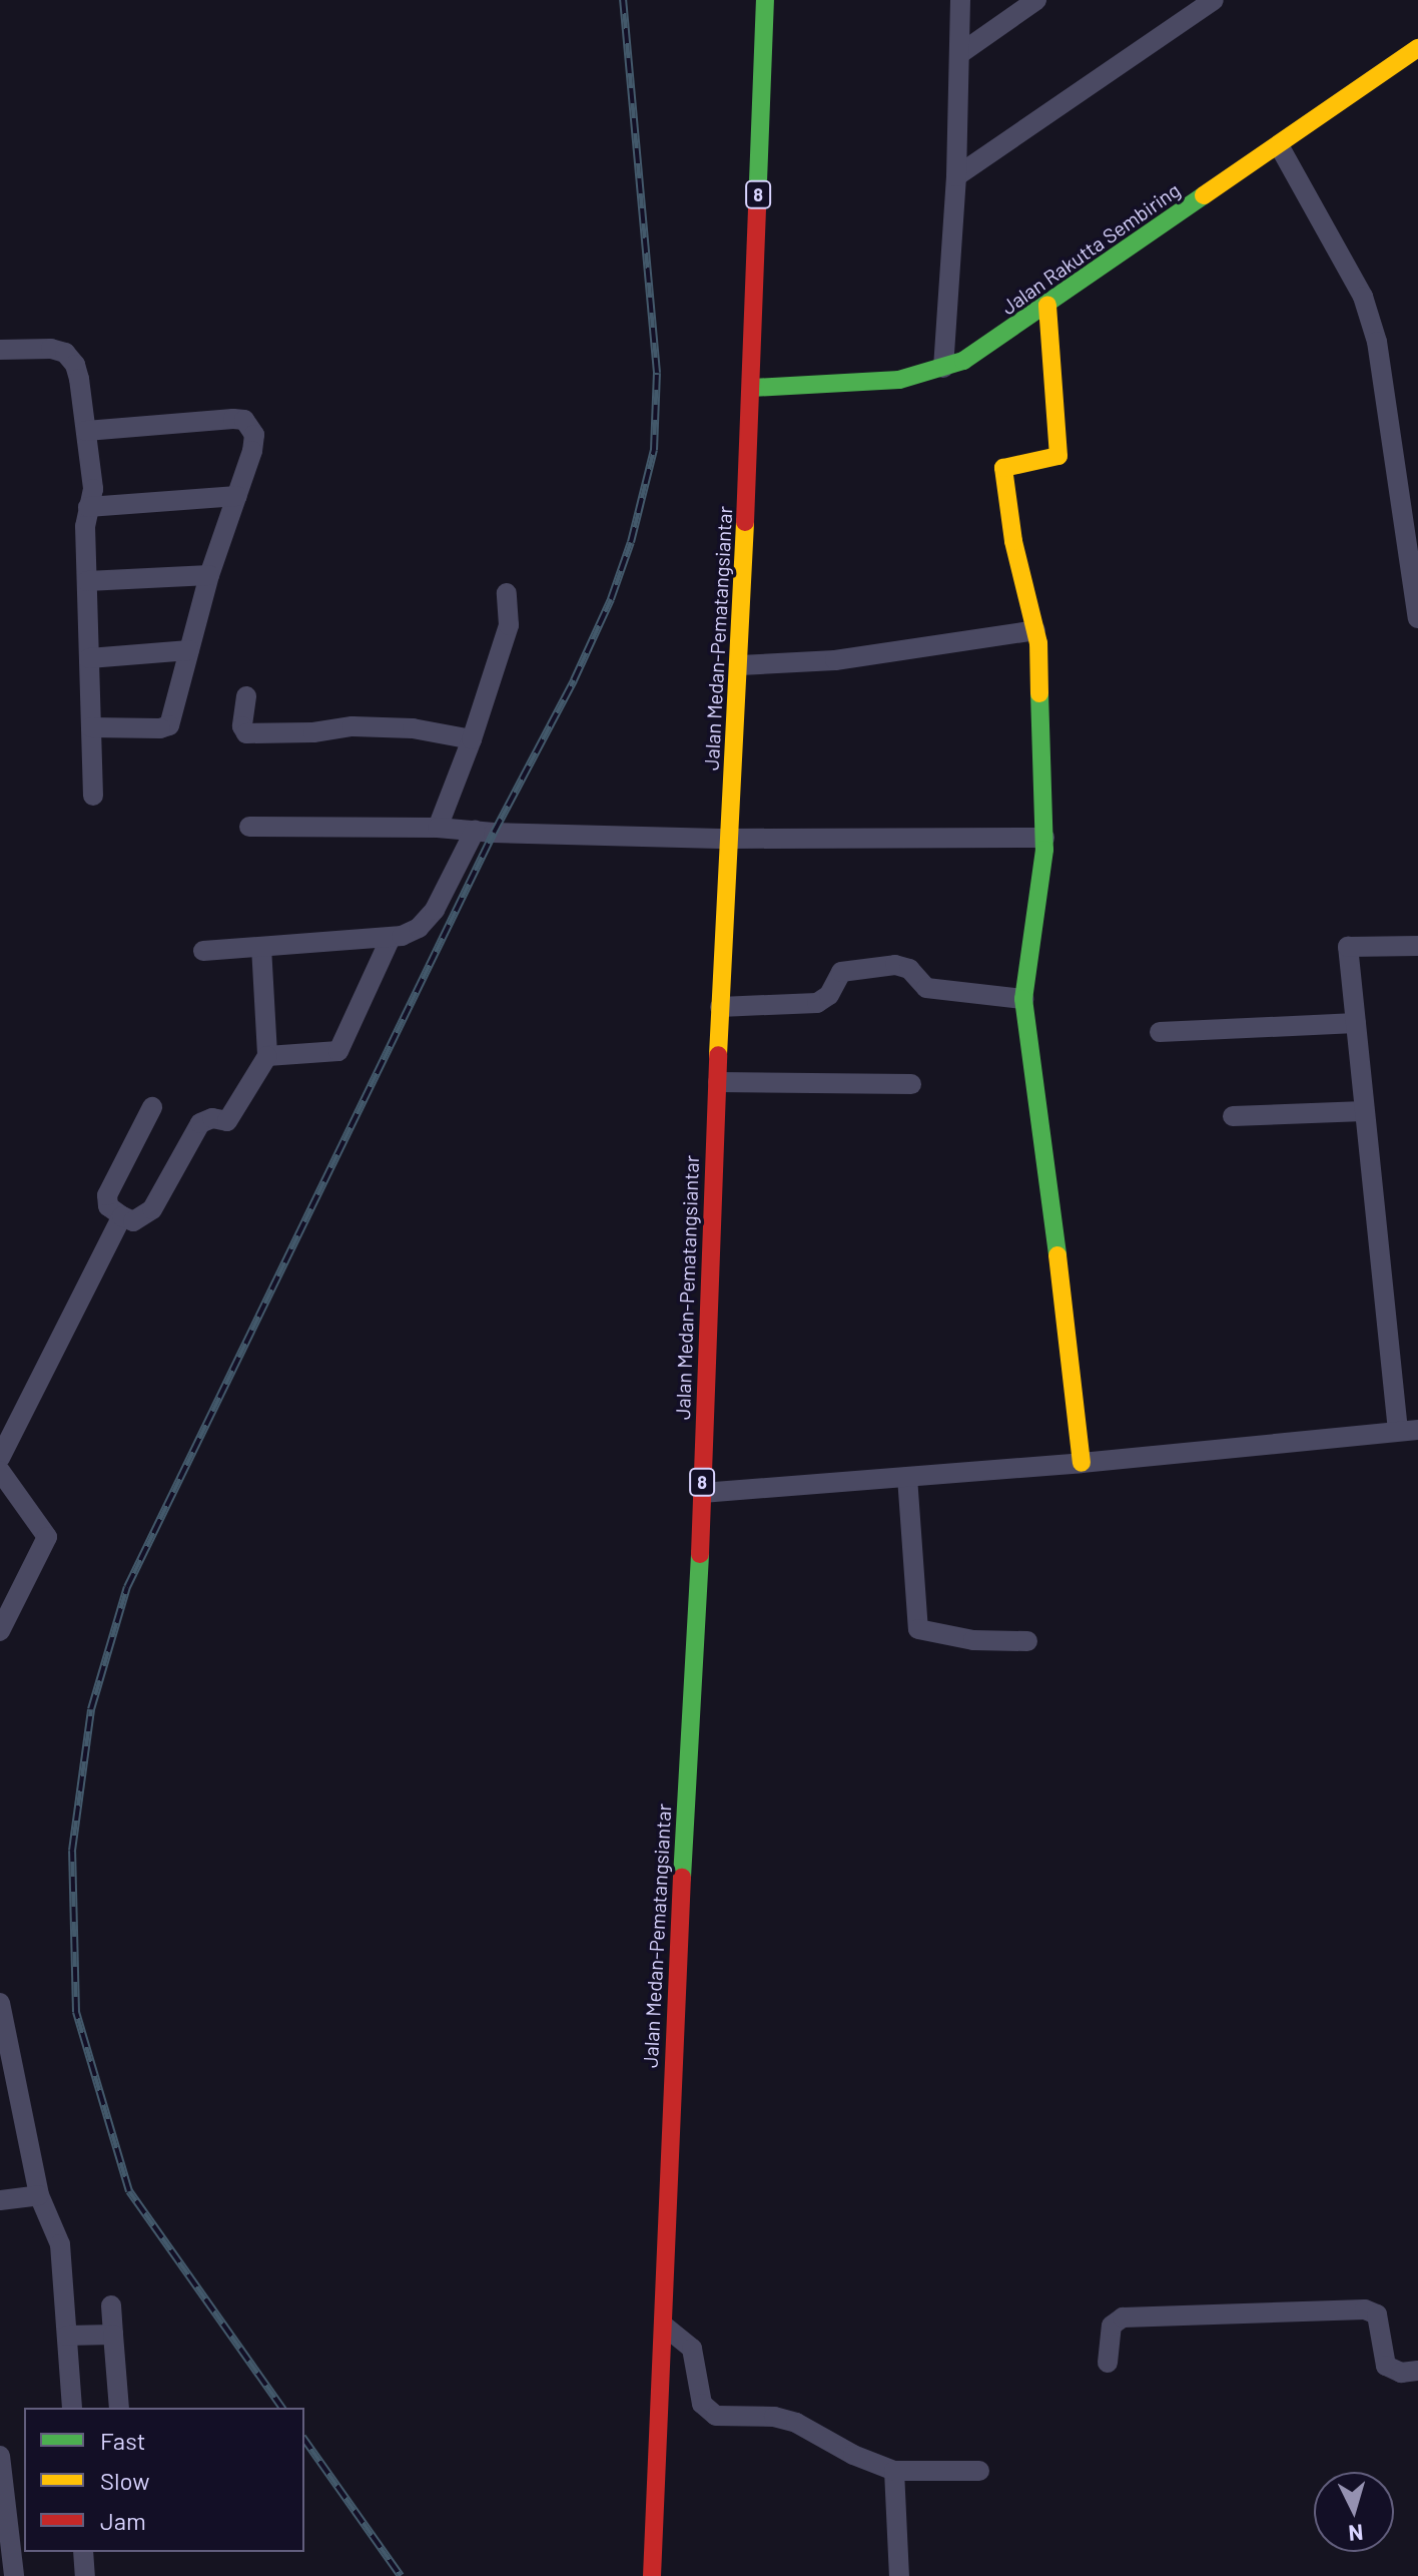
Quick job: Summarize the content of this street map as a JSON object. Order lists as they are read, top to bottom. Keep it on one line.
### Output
{"streets":{"main road":["8","Jalan Rakutta Sembiring","Jalan Medan-Pematangsiantar"]},"crossings":[["Jalan Rakutta Sembiring","Jalan Medan-Pematangsiantar"]],"legend":["Fast","Slow","Jam"],"north":"bottom"}
